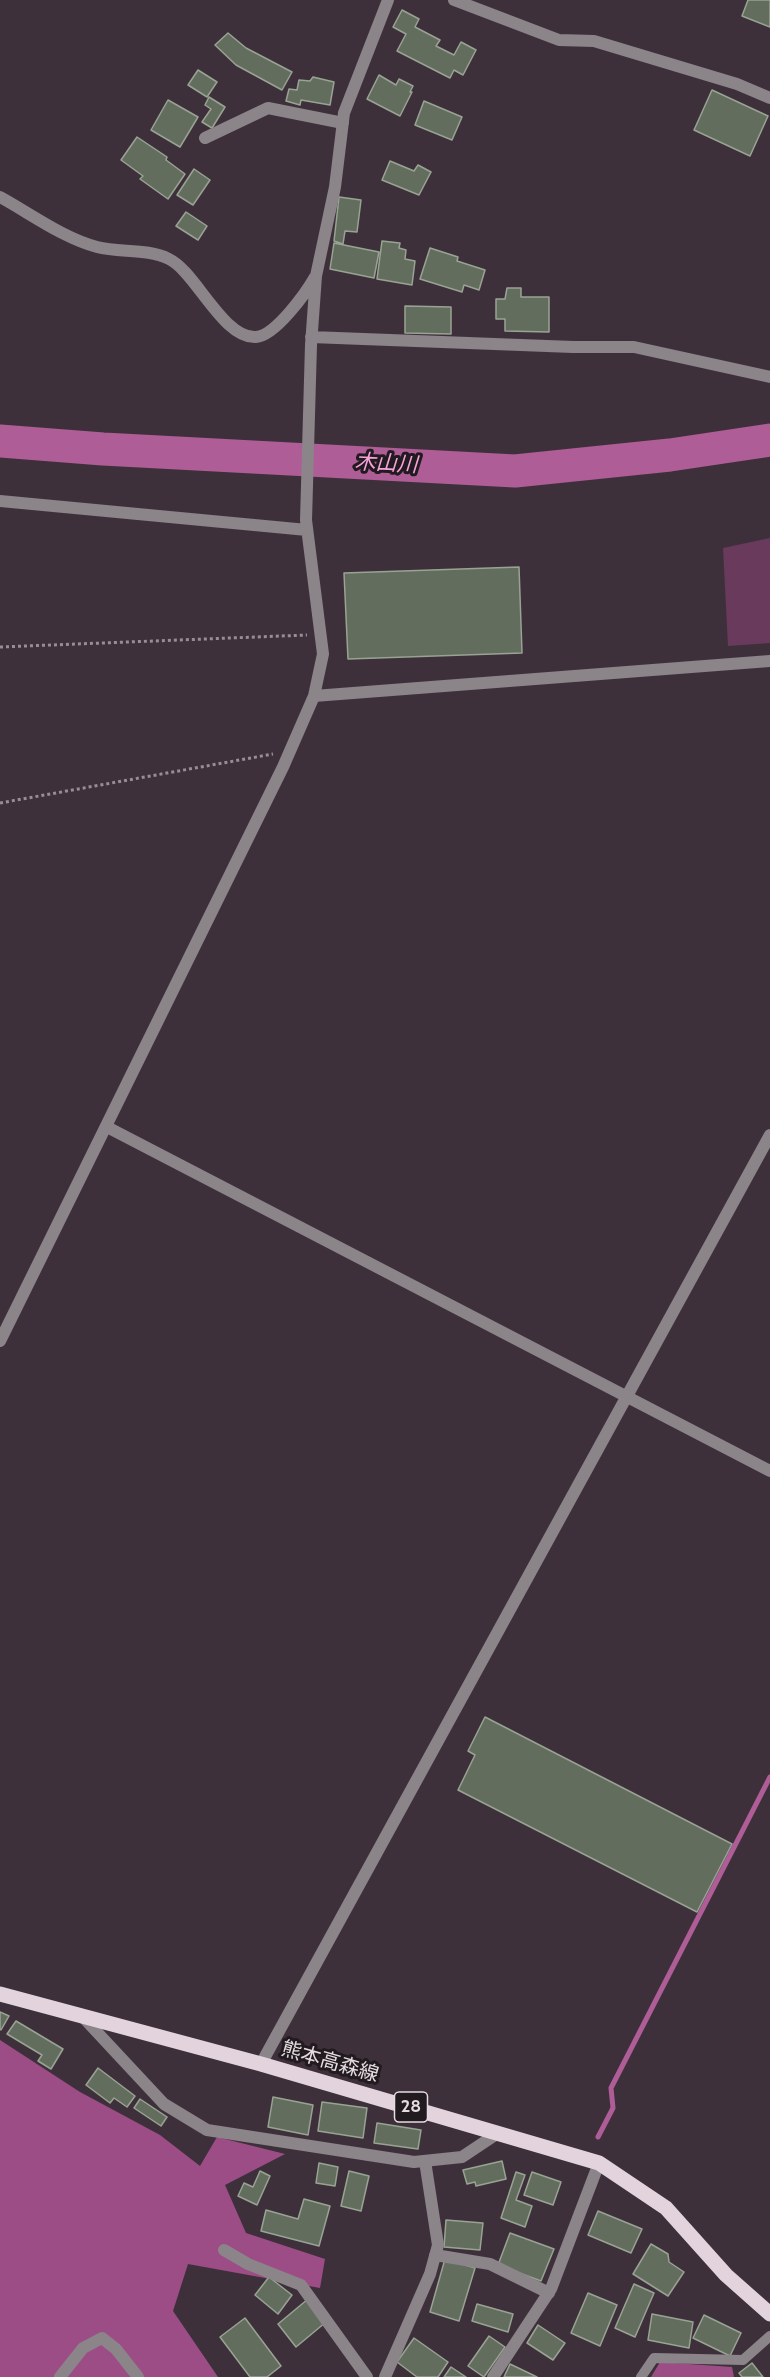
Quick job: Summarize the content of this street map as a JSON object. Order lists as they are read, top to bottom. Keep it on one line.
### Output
{"streets":{"main road":["熊本高森線","28"]},"water":["木山川"]}
